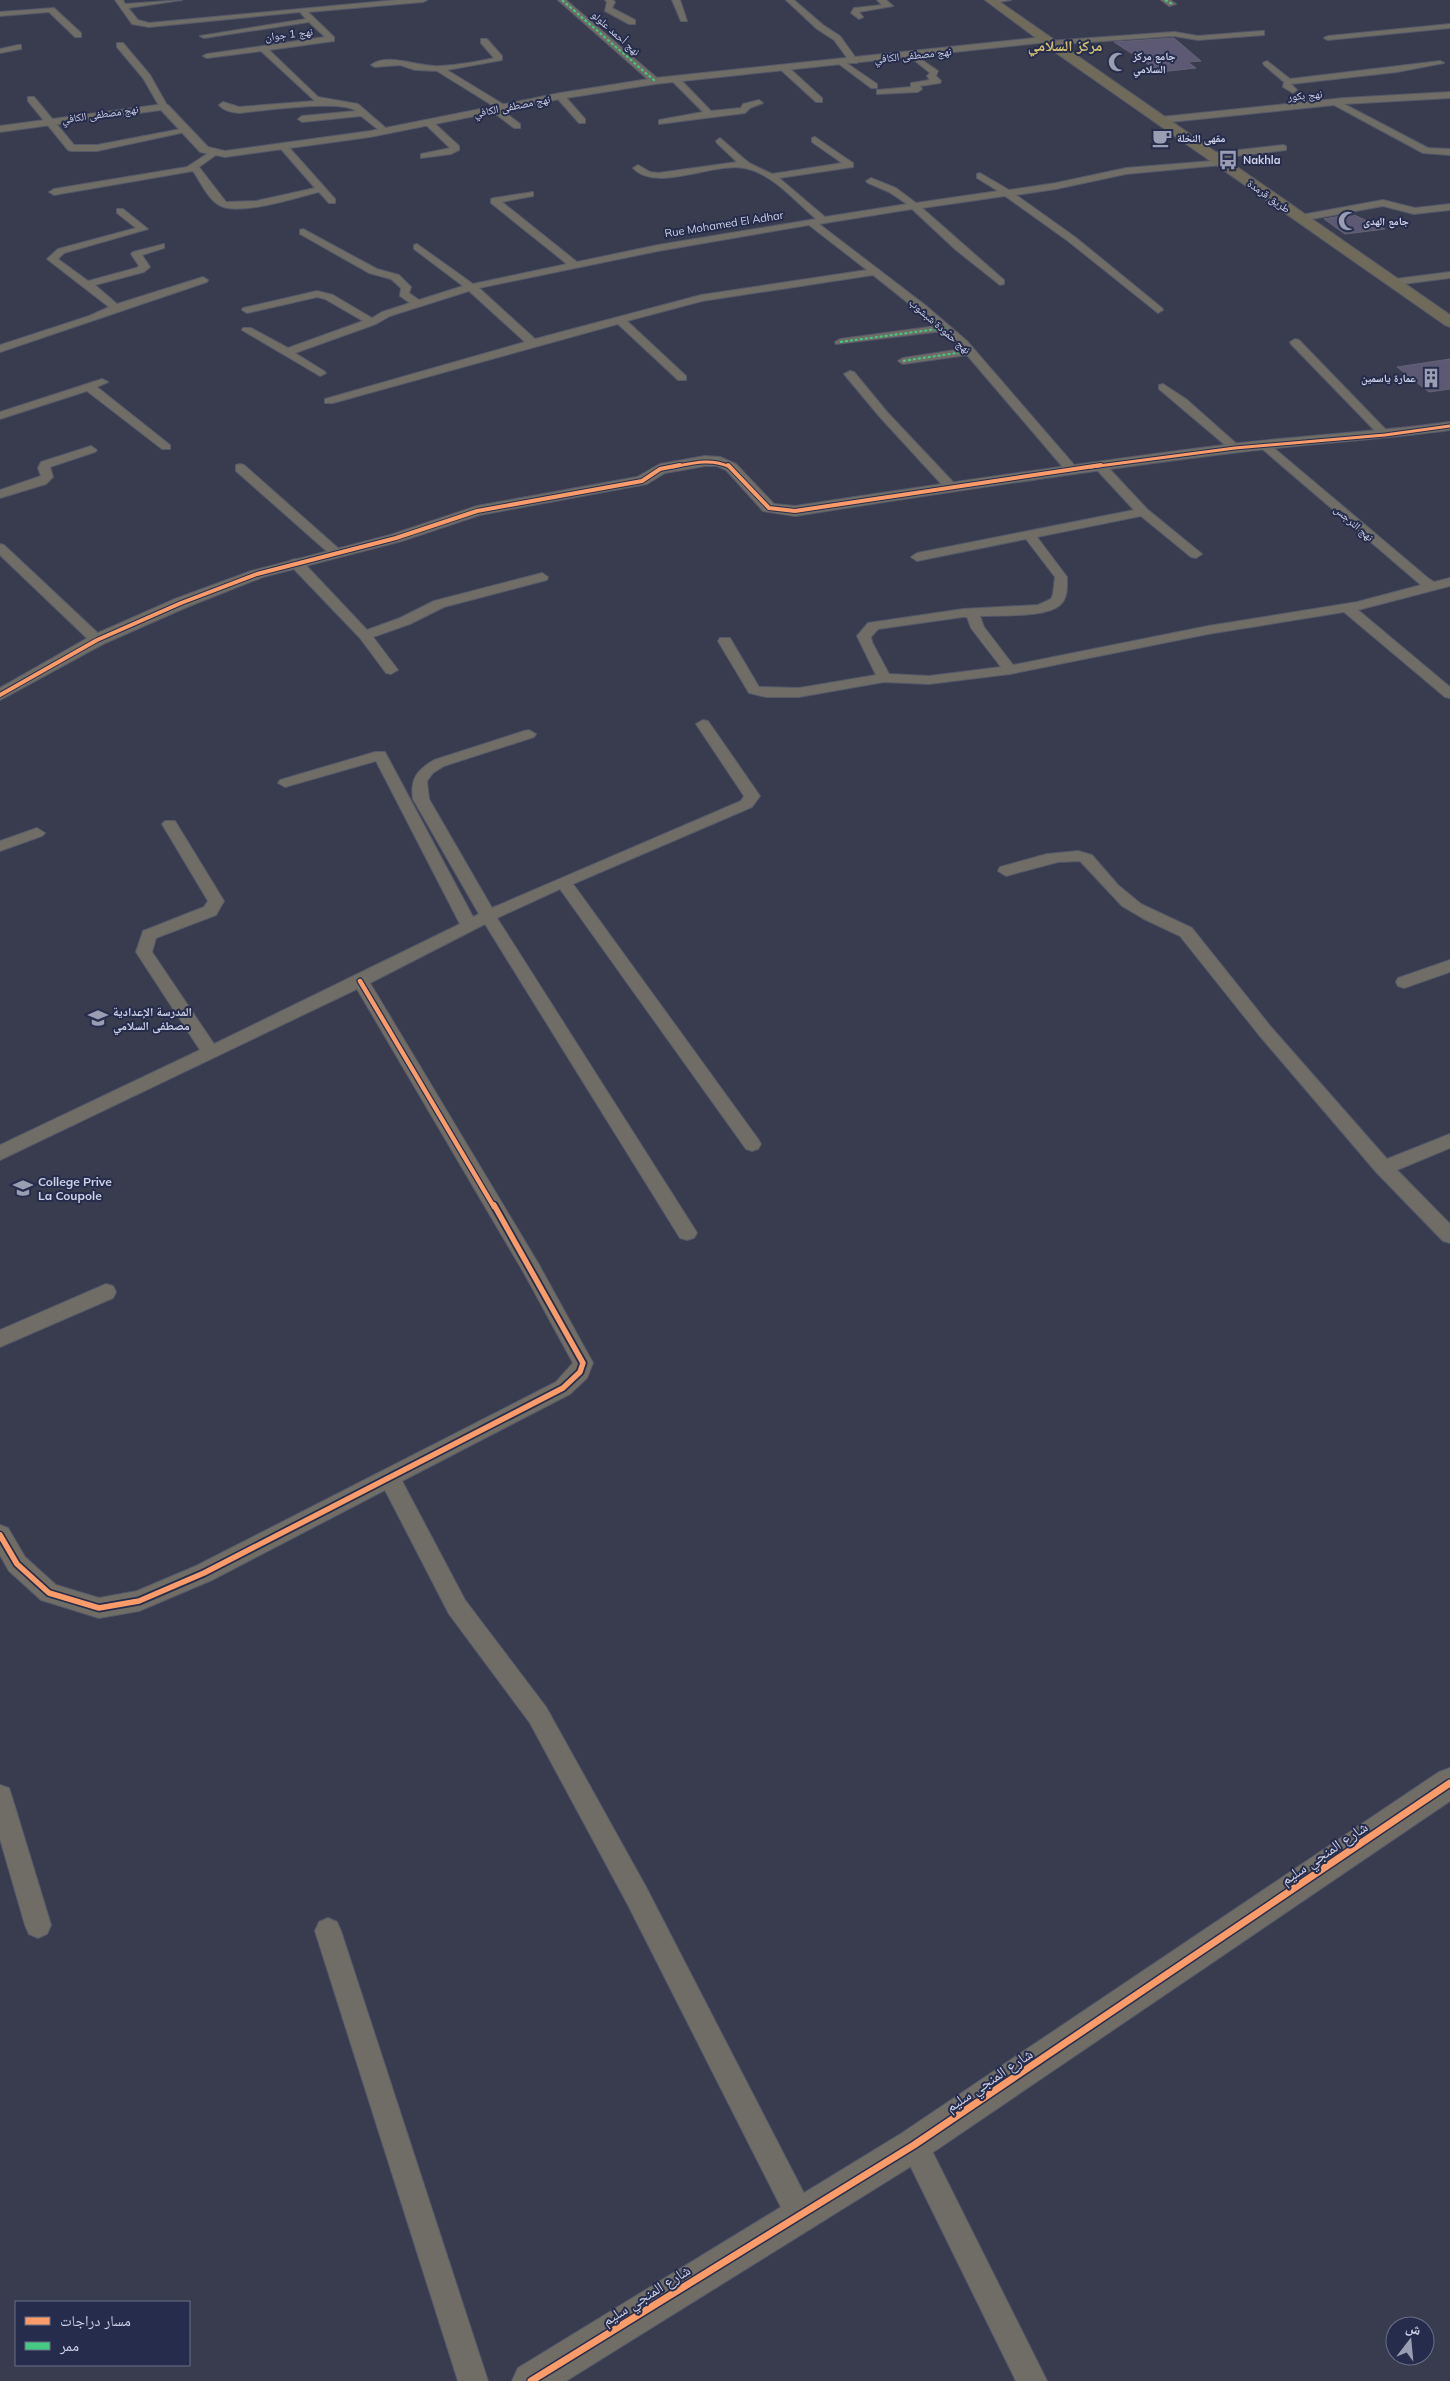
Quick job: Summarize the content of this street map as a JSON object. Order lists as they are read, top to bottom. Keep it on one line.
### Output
{"streets":{"main road":["طريق قرمدة"],"street":["نهج أحمد علولو","نهج 1 جوان","نهج مصطفى الكافي","نهج بكور","Rue Mohamed El Adhar","نهج حمّودة شبشوب","نهج النرجس","شارع المنجي سليم"]},"crossings":[["نهج أحمد علولو","نهج مصطفى الكافي"],["نهج مصطفى الكافي","طريق قرمدة"],["نهج بكور","طريق قرمدة"],["طريق قرمدة","Rue Mohamed El Adhar"],["Rue Mohamed El Adhar","نهج حمّودة شبشوب"]],"districts":["مركز السلامي"],"places":{"mosque":["جامع مركز السلامي","جامع الهدى"],"cafe":["مقهى النخلة"],"bus stop":["Nakhla"],"building":["عمارة ياسمين"],"school or university":["المدرسة الإعدادية مصطفى السلامي","College Prive La Coupole"]},"legend":["مسار دراجات","ممر"],"north":"top"}
